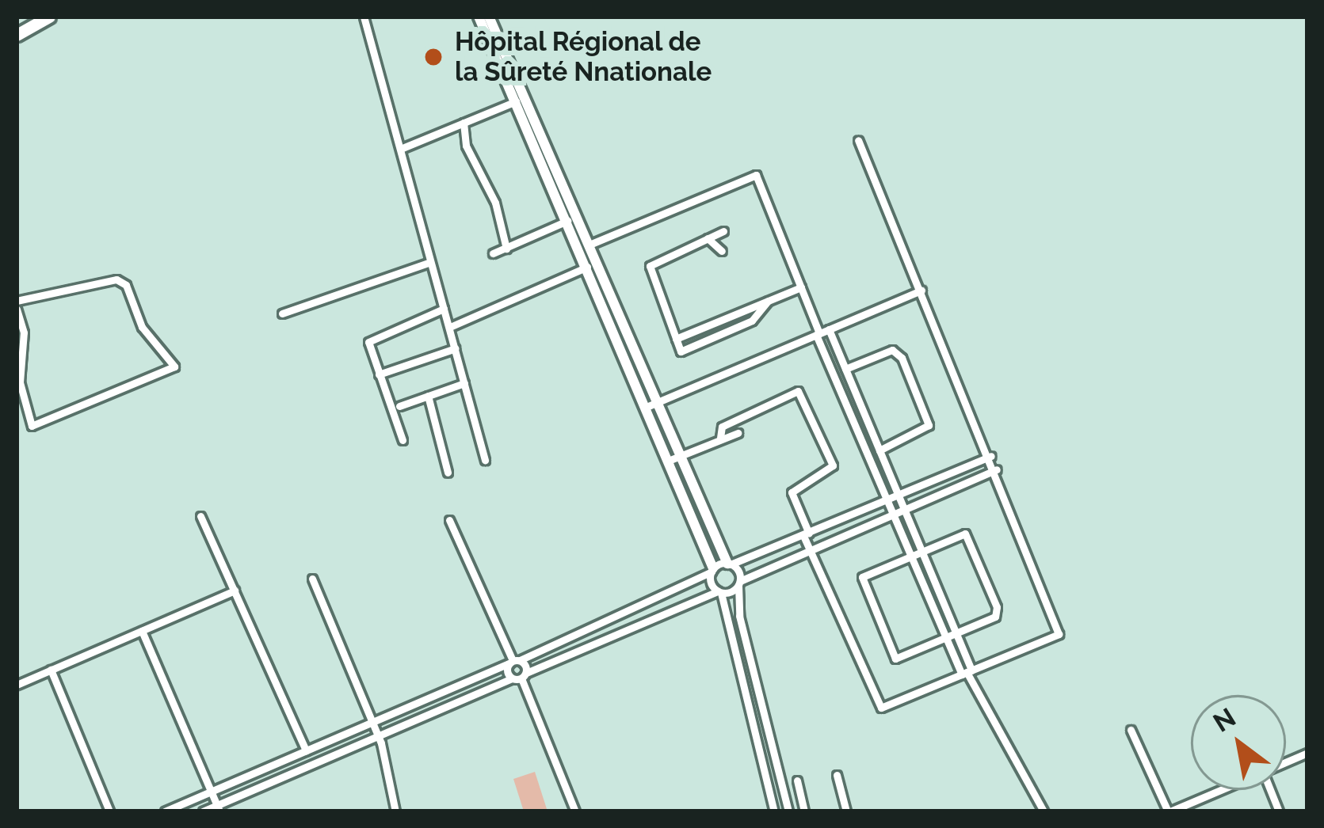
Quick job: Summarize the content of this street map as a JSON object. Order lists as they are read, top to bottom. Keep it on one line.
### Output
{"places":["Hôpital Régional de la Sûreté Nnationale"],"north":"top left"}
